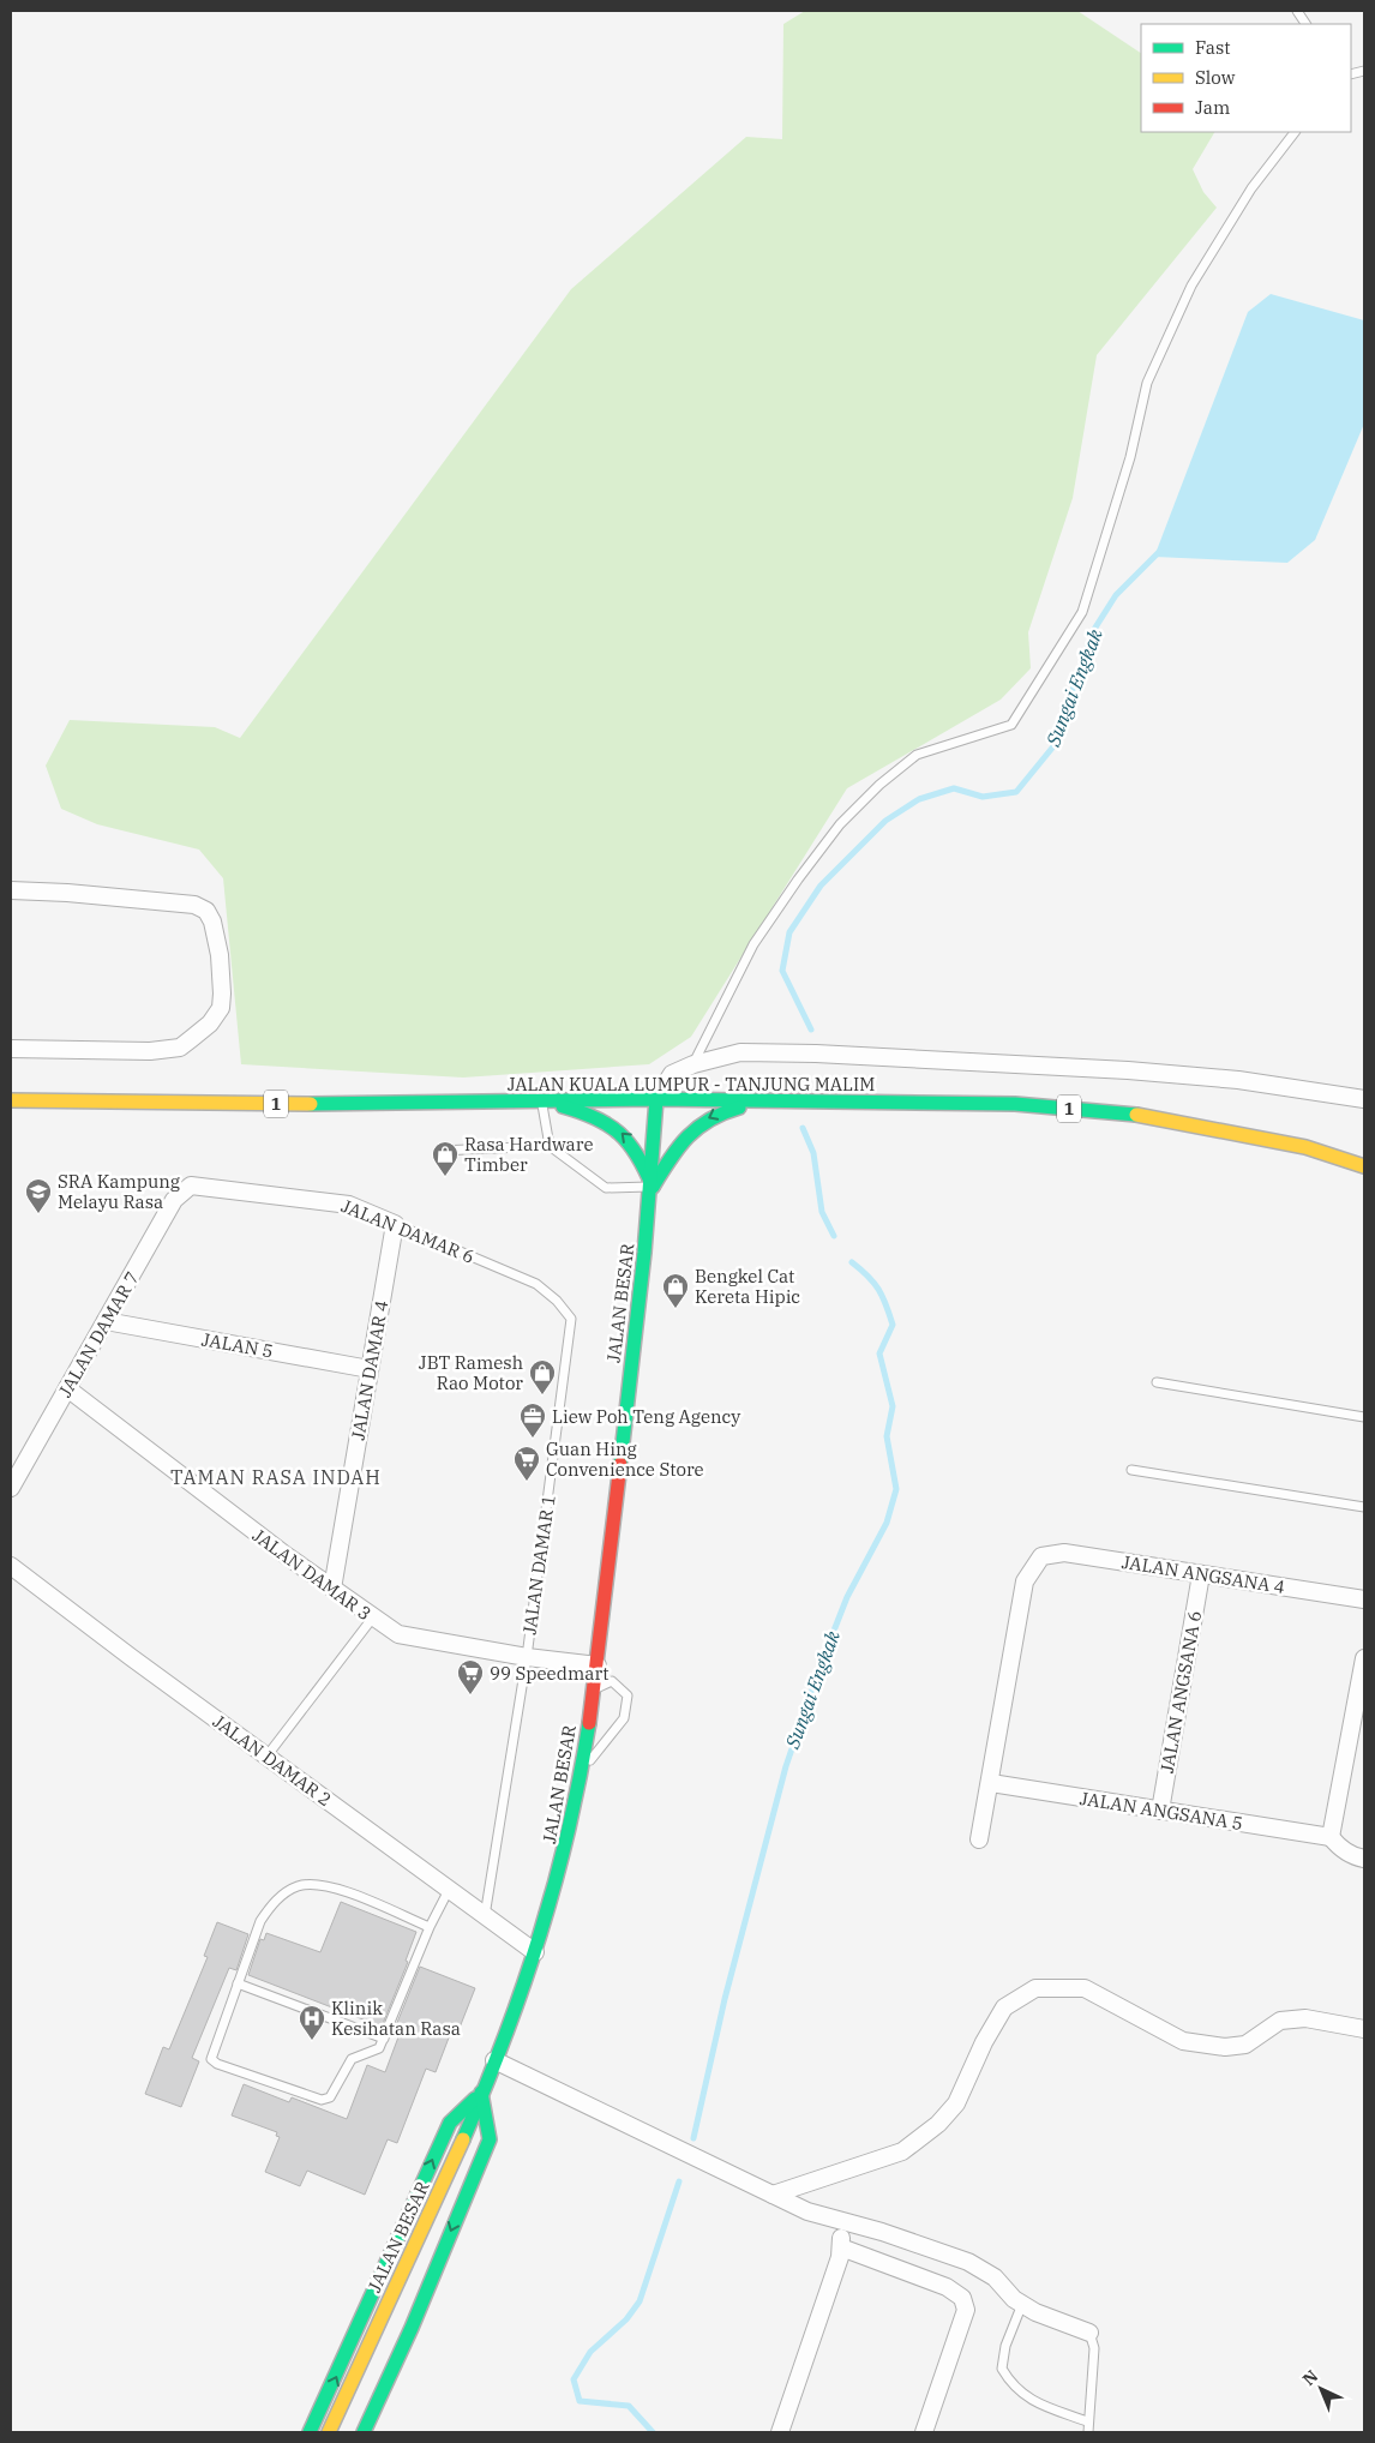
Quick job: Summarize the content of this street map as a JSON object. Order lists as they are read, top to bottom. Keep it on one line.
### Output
{"streets":{"main road":["JALAN KUALA LUMPUR - TANJUNG MALIM","1","JALAN BESAR"],"street":["JALAN DAMAR 6","JALAN DAMAR 7","JALAN 5","JALAN DAMAR 4","JALAN DAMAR 3","JALAN ANGSANA 4","JALAN ANGSANA 6","JALAN DAMAR 2","JALAN ANGSANA 5"],"lane":["JALAN DAMAR 1"]},"crossings":[["JALAN KUALA LUMPUR - TANJUNG MALIM","JALAN BESAR"],["JALAN DAMAR 6","JALAN DAMAR 7"],["JALAN DAMAR 6","JALAN DAMAR 4"],["JALAN DAMAR 6","JALAN DAMAR 1"],["JALAN BESAR","JALAN DAMAR 3"],["JALAN BESAR","JALAN DAMAR 2"],["JALAN DAMAR 7","JALAN 5"],["JALAN DAMAR 7","JALAN DAMAR 3"],["JALAN 5","JALAN DAMAR 4"],["JALAN DAMAR 4","JALAN DAMAR 3"],["JALAN DAMAR 1","JALAN DAMAR 3"],["JALAN DAMAR 1","JALAN DAMAR 2"],["JALAN ANGSANA 4","JALAN ANGSANA 6"],["JALAN ANGSANA 4","JALAN ANGSANA 5"],["JALAN ANGSANA 6","JALAN ANGSANA 5"]],"districts":["TAMAN RASA INDAH"],"water":["Sungai Engkak"],"places":{"shop":["Rasa Hardware Timber","Bengkel Cat Kereta Hipic","JBT Ramesh Rao Motor"],"school or university":["SRA Kampung Melayu Rasa"],"office":["Liew Poh Teng Agency"],"supermarket":["Guan Hing Convenience Store","99 Speedmart"],"hospital":["Klinik Kesihatan Rasa"]},"legend":["Fast","Slow","Jam"],"north":"top left"}
